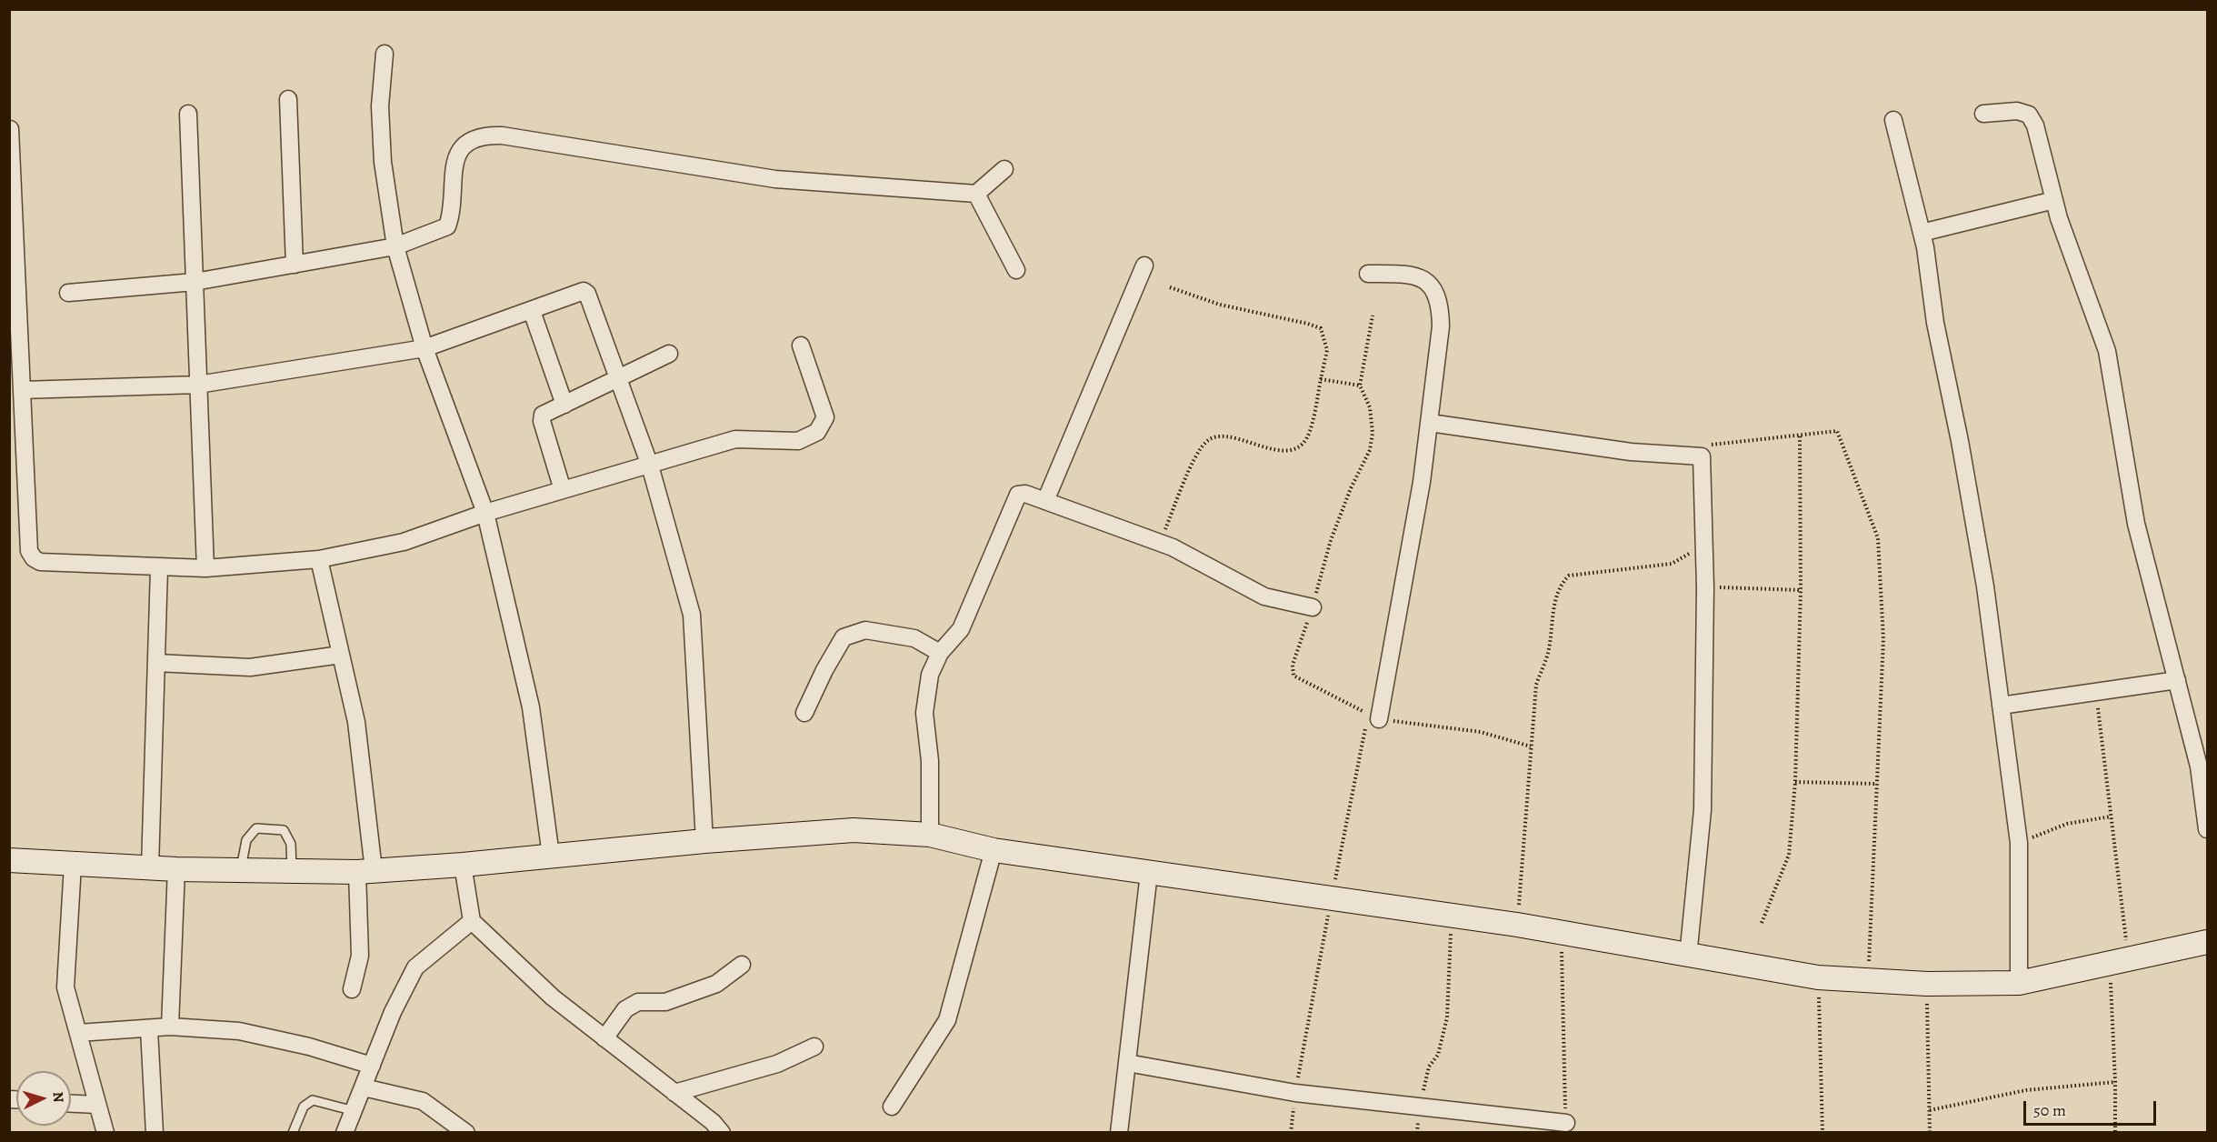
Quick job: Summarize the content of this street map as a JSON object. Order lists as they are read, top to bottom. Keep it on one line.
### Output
{"scale_bar":"50 m","north":"right"}
